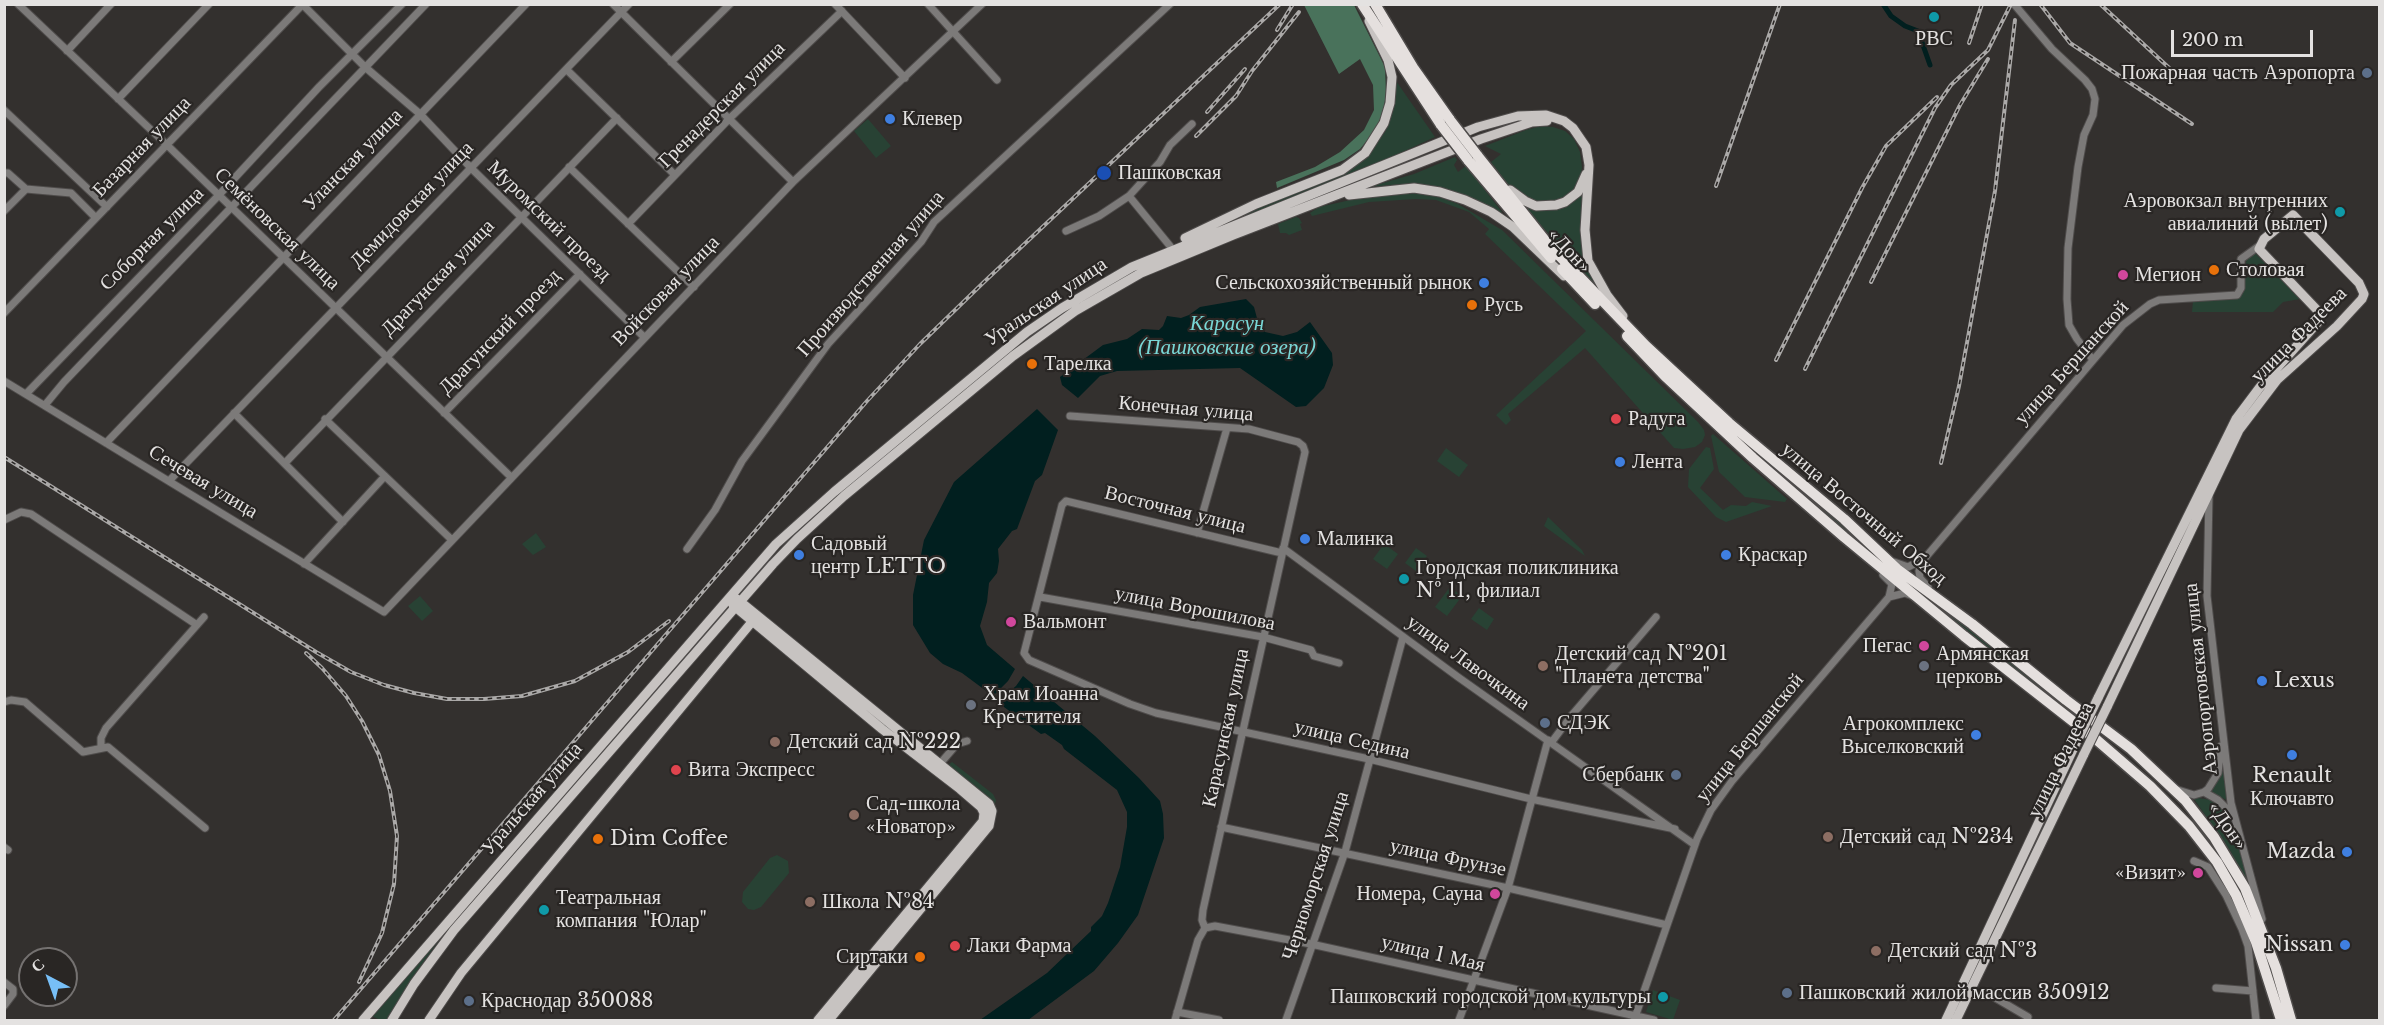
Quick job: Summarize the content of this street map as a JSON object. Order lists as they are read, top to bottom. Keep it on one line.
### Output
{"streets":{"highway":["«Дон»","улица Восточный Обход"],"main road":["Уральская улица","улица Фадеева"],"street":["Гренадерская улица","Базарная улица","Уланская улица","Демидовская улица","Муромский проезд","Семёновская улица","Соборная улица","Производственная улица","Драгунская улица","Войсковая улица","Драгунский проезд","улица Бершанской","Конечная улица","Сечевая улица","Восточная улица","улица Ворошилова","улица Лавочкина","Аэропортовская улица","Карасунская улица","улица Седина","улица Фрунзе","Черноморская улица","улица 1 Мая"]},"crossings":[["Базарная улица","Муромский проезд"],["Базарная улица","Семёновская улица"],["Уланская улица","Муромский проезд"],["Уланская улица","Семёновская улица"],["Уланская улица","Сечевая улица"],["Демидовская улица","Муромский проезд"],["Демидовская улица","Семёновская улица"],["Демидовская улица","Сечевая улица"],["Муромский проезд","Соборная улица"],["Муромский проезд","Драгунская улица"],["Муромский проезд","Войсковая улица"],["Муромский проезд","Драгунский проезд"],["Семёновская улица","Соборная улица"],["Семёновская улица","Драгунская улица"],["Семёновская улица","Войсковая улица"],["Семёновская улица","Драгунский проезд"],["Соборная улица","Сечевая улица"],["«Дон»","Уральская улица"],["«Дон»","улица Восточный Обход"],["«Дон»","Аэропортовская улица"],["Войсковая улица","Сечевая улица"],["Уральская улица","улица Восточный Обход"],["улица Фадеева","улица Бершанской"],["улица Фадеева","Аэропортовская улица"],["улица Бершанской","улица Лавочкина"],["улица Бершанской","улица Фрунзе"],["улица Бершанской","улица 1 Мая"],["Конечная улица","Карасунская улица"],["Восточная улица","улица Ворошилова"],["Восточная улица","улица Лавочкина"],["Восточная улица","Карасунская улица"],["Восточная улица","улица Седина"],["улица Ворошилова","Карасунская улица"],["улица Ворошилова","улица Седина"],["улица Лавочкина","Карасунская улица"],["улица Лавочкина","улица Седина"],["улица Лавочкина","Черноморская улица"],["Карасунская улица","улица Седина"],["Карасунская улица","улица Фрунзе"],["Карасунская улица","улица 1 Мая"],["улица Седина","Черноморская улица"],["улица Фрунзе","Черноморская улица"],["Черноморская улица","улица 1 Мая"]],"water":["Карасун (Пашковские озера)"],"places":["РВС","Пожарная часть Аэропорта","Клевер","Пашковская","Аэровокзал внутренних авиалиний (вылет)","Столовая","Мегион","Сельскохозяйственный рынок","Русь","Тарелка","Радуга","Лента","Малинка","Садовый центр LETTO","Краскар","Городская поликлиника № 11, филиал","Вальмонт","Пегас","Детский сад №201 \"Планета детства\"","Армянская церковь","Lexus","Храм Иоанна Крестителя","СДЭК","Агрокомплекс Выселковский","Детский сад №222","Renault Ключавто","Вита Экспресс","Сбербанк","Сад-школа «Новатор»","Детский сад №234","Dim Coffee","Mazda","«Визит»","Номера, Сауна","Школа №84","Театральная компания \"Юлар\"","Nissan","Лаки Фарма","Детский сад №3","Сиртаки","Пашковский жилой массив 350912","Пашковский городской дом культуры","Краснодар 350088"],"scale_bar":"200 m","north":"top left"}
